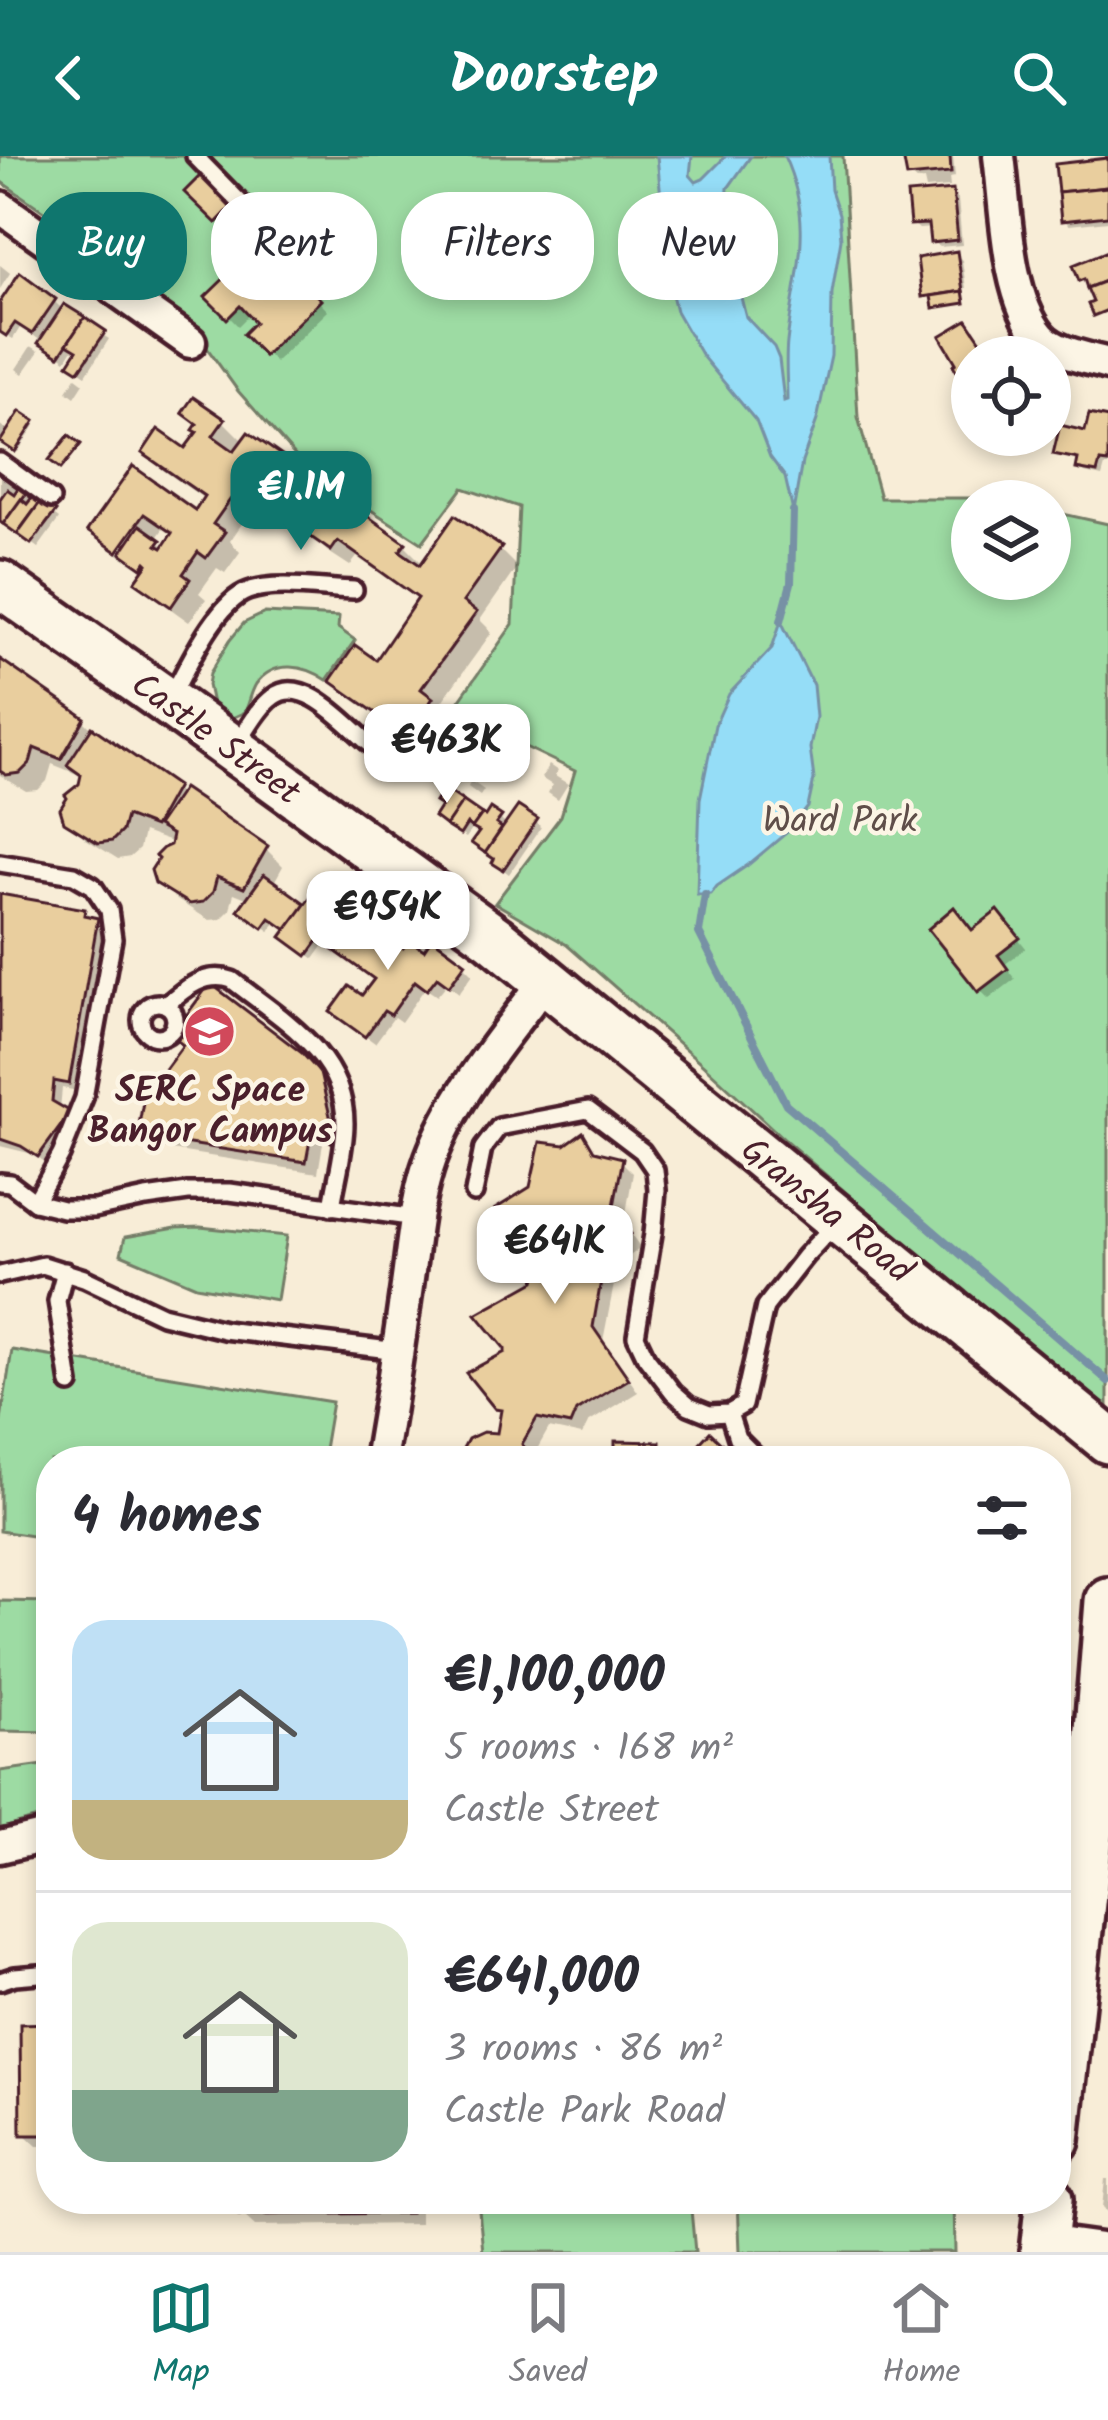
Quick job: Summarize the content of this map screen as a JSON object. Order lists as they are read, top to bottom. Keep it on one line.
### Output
{"streets":{"street":["Castle Street","Gransha Road"]},"crossings":[["Castle Street","Gransha Road"]],"parks":["Ward Park"],"places":{"school or university":["SERC Space Bangor Campus"]},"page":{"header":"Doorstep","chip":["Buy","Rent","Filters","New"],"price":["€1.1M","€463K","€954K","€641K"],"heading":"4 homes","list":[{"name":"€1,100,000","note":"5 rooms · 168 m² · Castle Street"},{"name":"€641,000","note":"3 rooms · 86 m² · Castle Park Road"}],"tabs":["Map","Saved","Home"]}}
